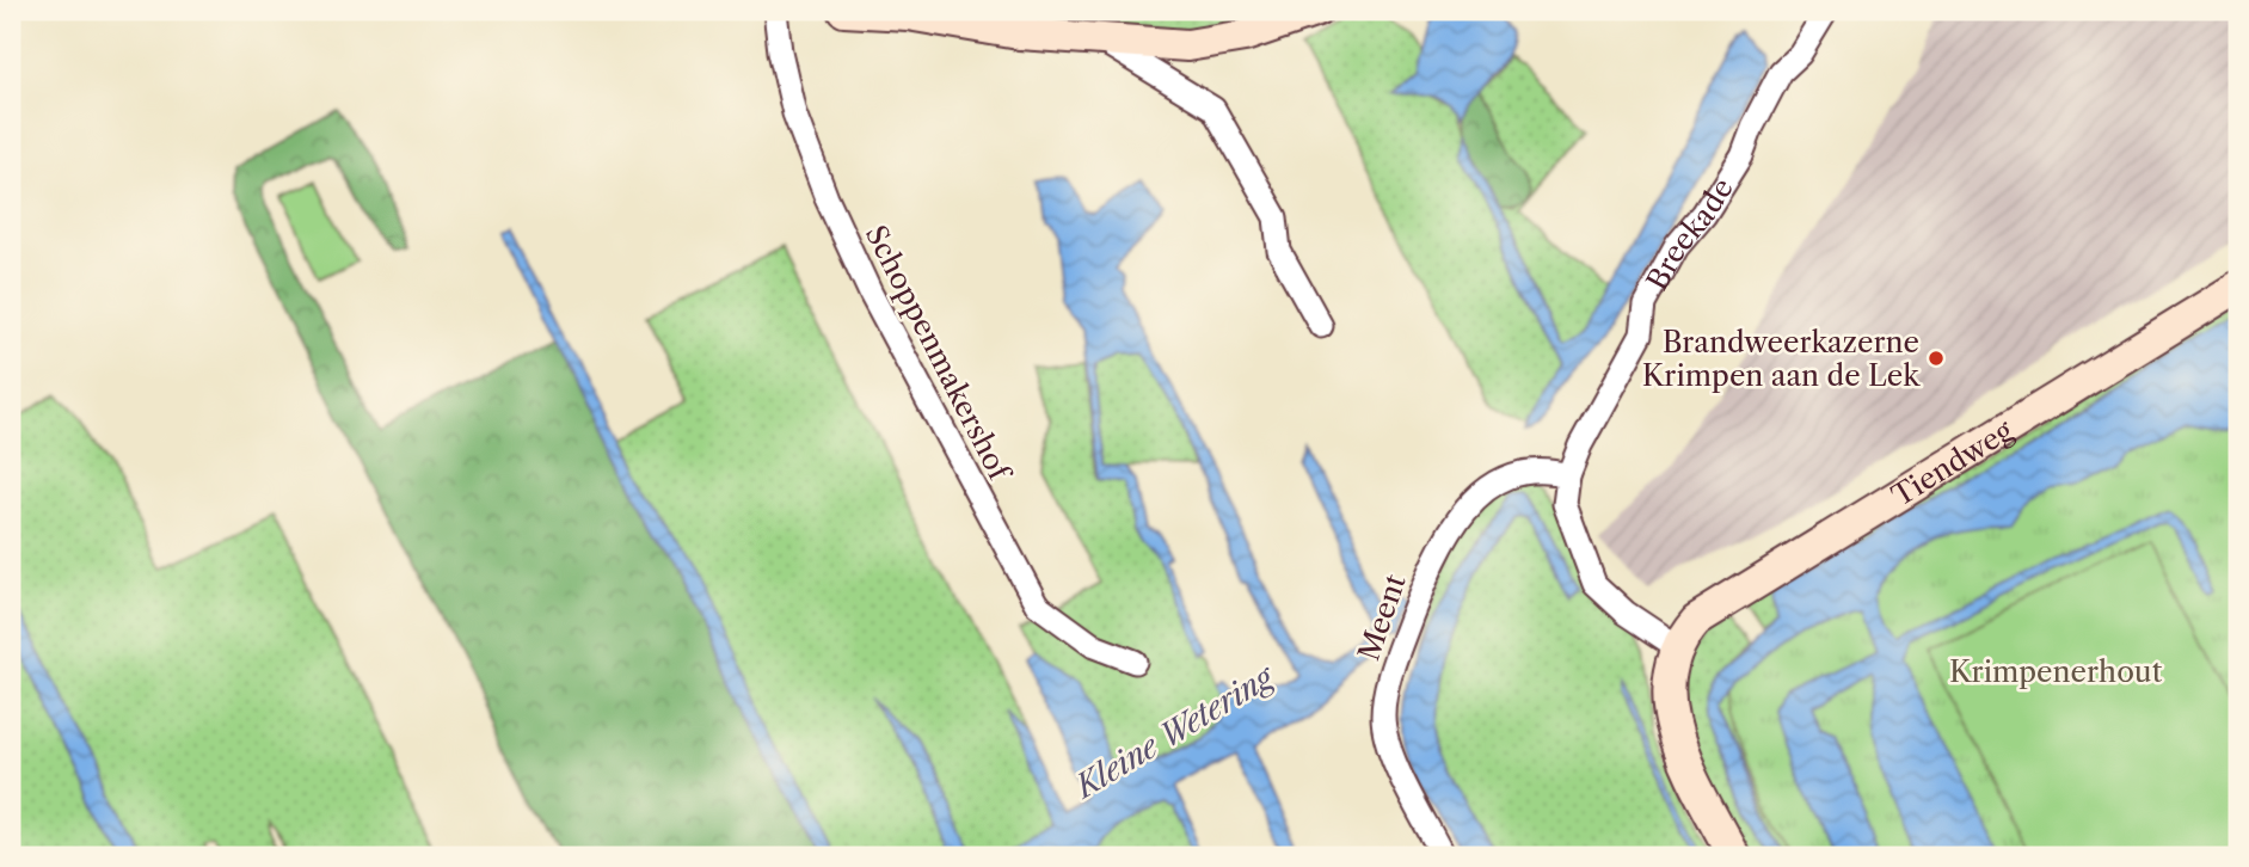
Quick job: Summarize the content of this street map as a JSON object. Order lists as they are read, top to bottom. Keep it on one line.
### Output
{"streets":{"street":["Breekade","Schoppenmakershof","Tiendweg","Meent"]},"crossings":[["Breekade","Tiendweg"],["Breekade","Meent"]],"water":["Kleine Wetering"],"parks":["Krimpenerhout"],"places":["Brandweerkazerne Krimpen aan de Lek"]}
